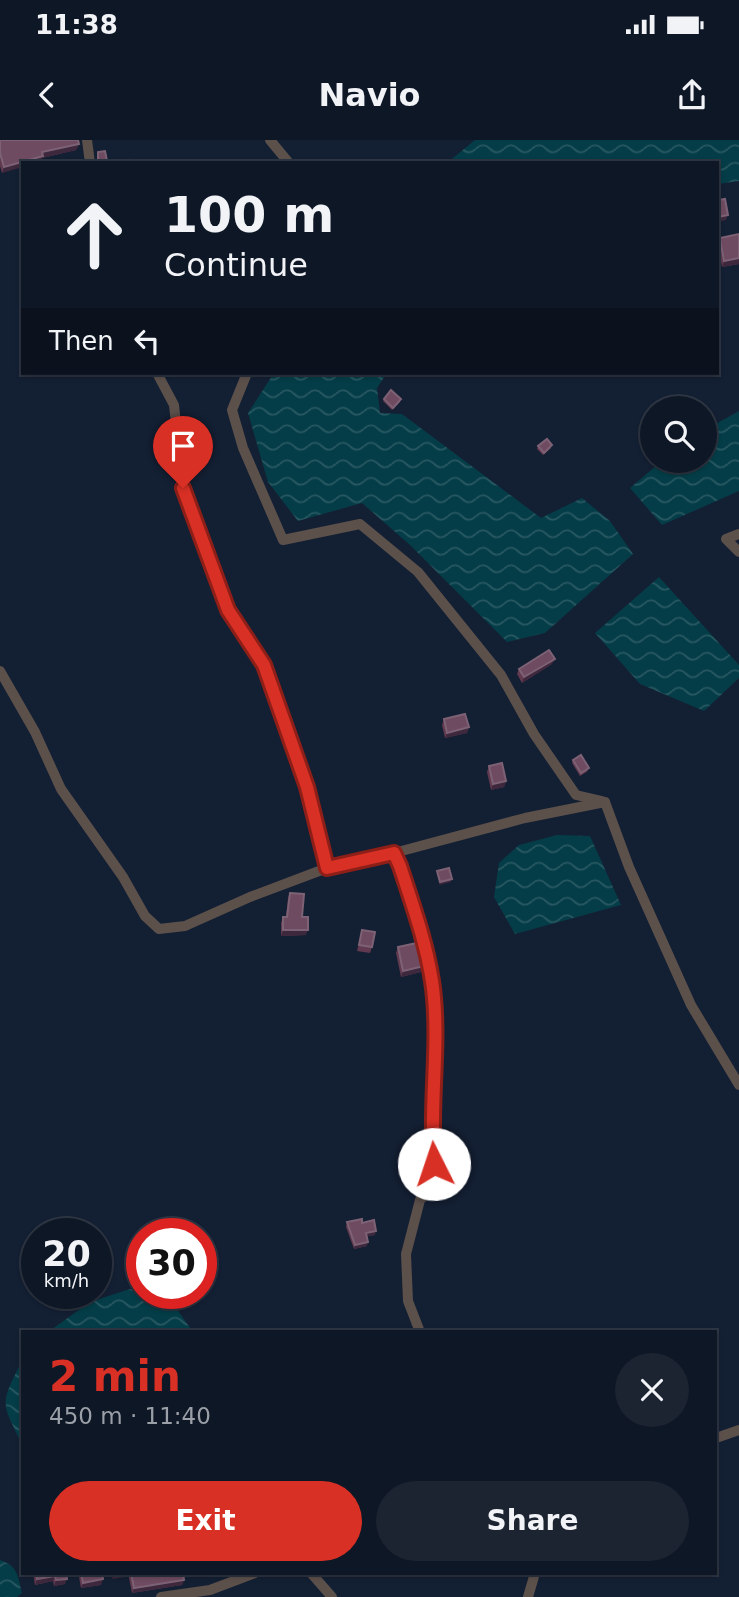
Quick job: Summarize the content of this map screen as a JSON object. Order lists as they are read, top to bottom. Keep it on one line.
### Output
{"page":{"status":"11:38","header":"Navio","turn":["100 m","Continue"],"then":"Then","speed":"20 km/h","limit":"30","heading":["2 min","450 m · 11:40"],"buttons":["Exit","Share"]}}
